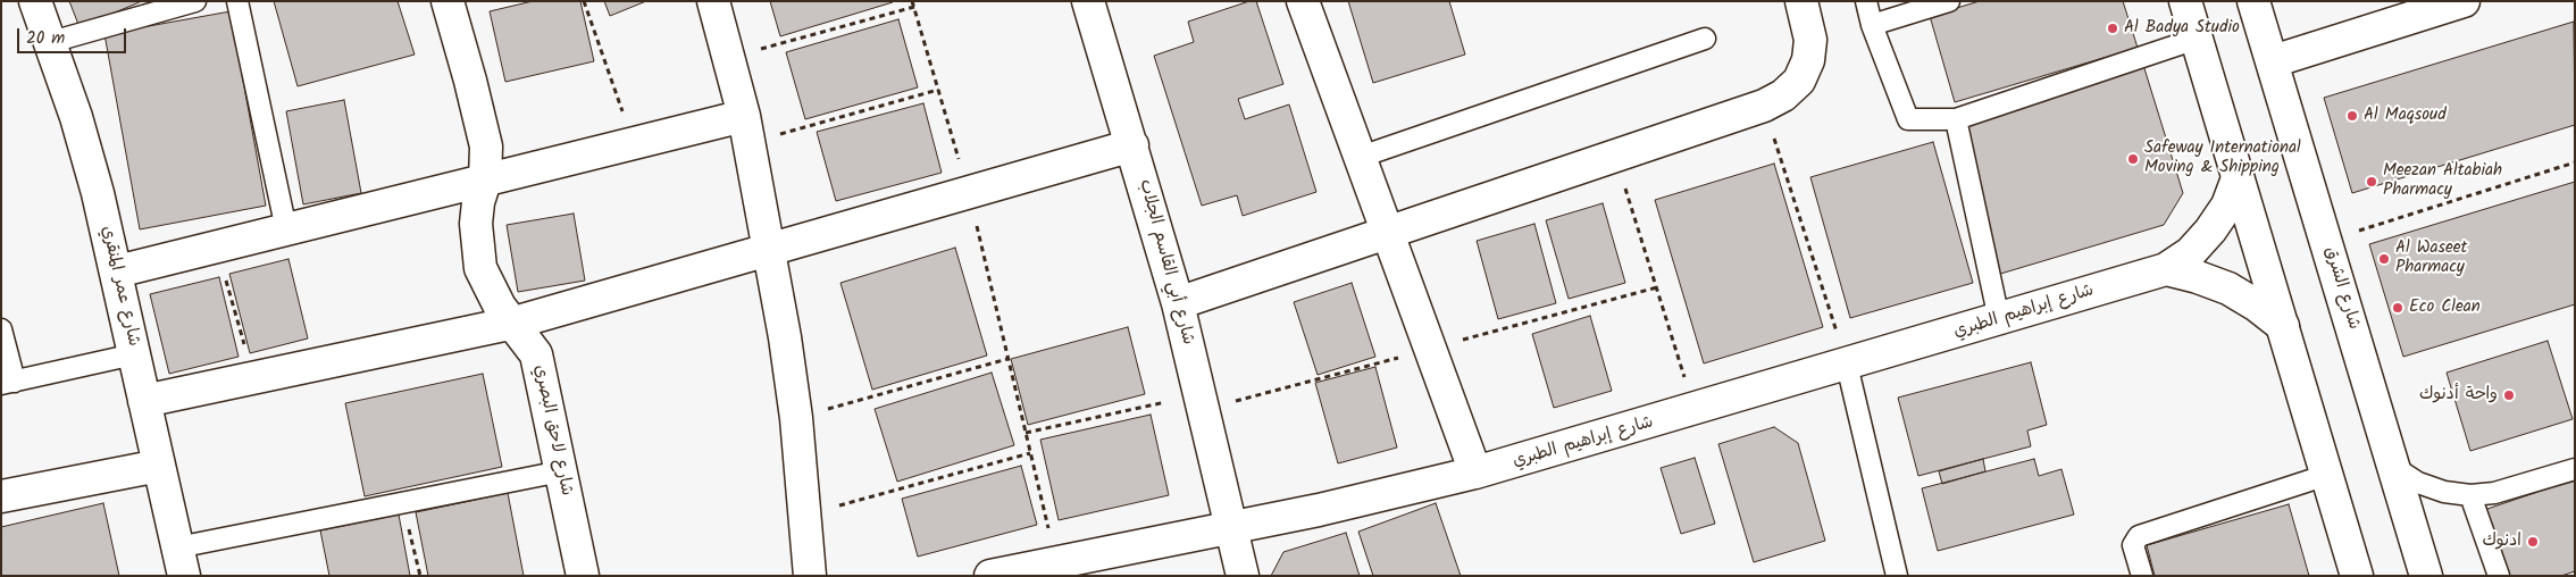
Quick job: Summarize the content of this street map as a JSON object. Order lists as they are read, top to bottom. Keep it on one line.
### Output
{"streets":{"street":["شارع أبي القاسم الجلاب","شارع عمر المنقري","شارع الشرق","شارع إبراهيم الطبري","شارع لاحق البصري"]},"crossings":[["شارع أبي القاسم الجلاب","شارع إبراهيم الطبري"]],"places":["Al Badya Studio","Al Maqsoud","Safeway International Moving & Shipping","Meezan Altabiah Pharmacy","Al Waseet Pharmacy","Eco Clean","واحة أدنوك","ادنوك"],"scale_bar":"20 m"}
